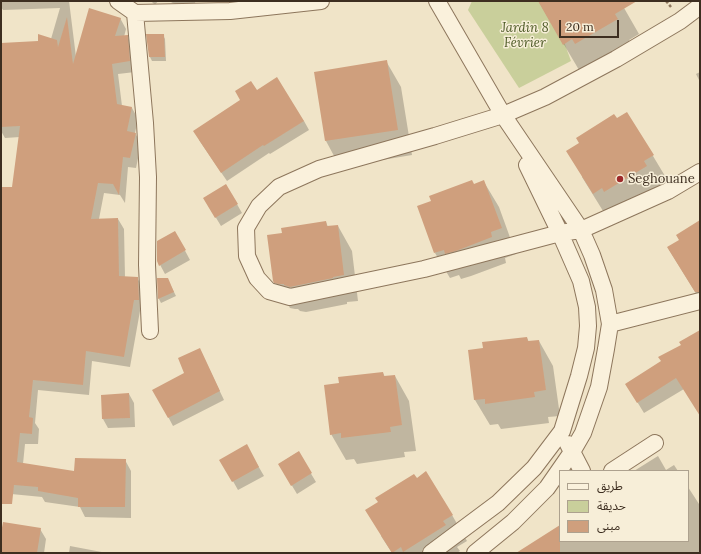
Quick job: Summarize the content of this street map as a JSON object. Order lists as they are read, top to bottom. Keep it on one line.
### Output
{"parks":["Jardin 8 Février"],"places":["Seghouane"],"legend":["طريق","حديقة","مبنى"],"scale_bar":"20 m"}
